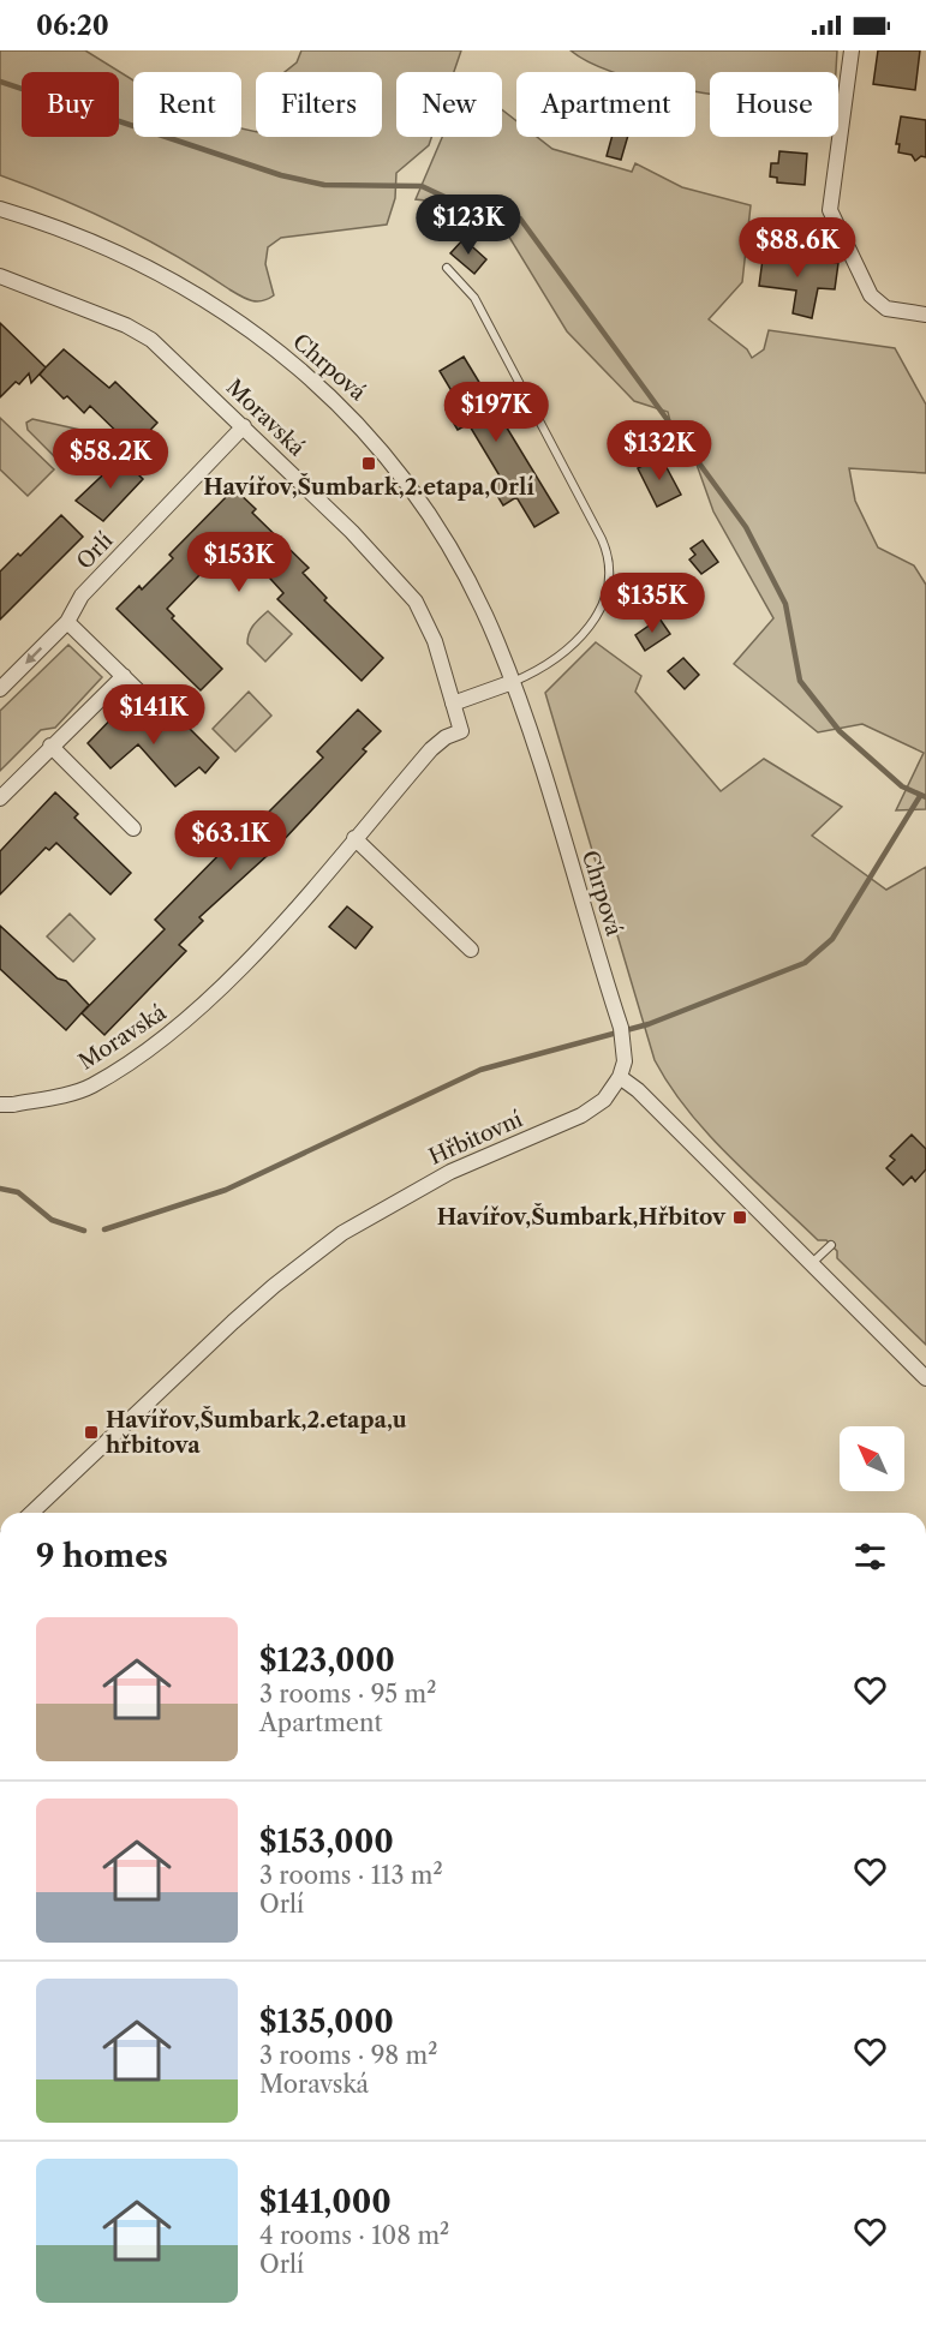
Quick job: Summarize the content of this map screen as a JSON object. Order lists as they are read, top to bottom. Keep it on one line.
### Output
{"streets":{"street":["Chrpová","Moravská","Orlí","Hřbitovní"]},"crossings":[["Chrpová","Hřbitovní"],["Moravská","Orlí"]],"places":{"transit":["Havířov,Šumbark,2.etapa,Orlí","Havířov,Šumbark,Hřbitov","Havířov,Šumbark,2.etapa,u hřbitova"]},"north":"top left","page":{"status":"06:20","chip":["Buy","Rent","Filters","New","Apartment","House"],"price":["$123K","$88.6K","$197K","$132K","$58.2K","$153K","$135K","$141K","$63.1K"],"heading":"9 homes","list":[{"name":"$123,000","note":"3 rooms · 95 m² · Apartment"},{"name":"$153,000","note":"3 rooms · 113 m² · Orlí"},{"name":"$135,000","note":"3 rooms · 98 m² · Moravská"},{"name":"$141,000","note":"4 rooms · 108 m² · Orlí"}]}}
